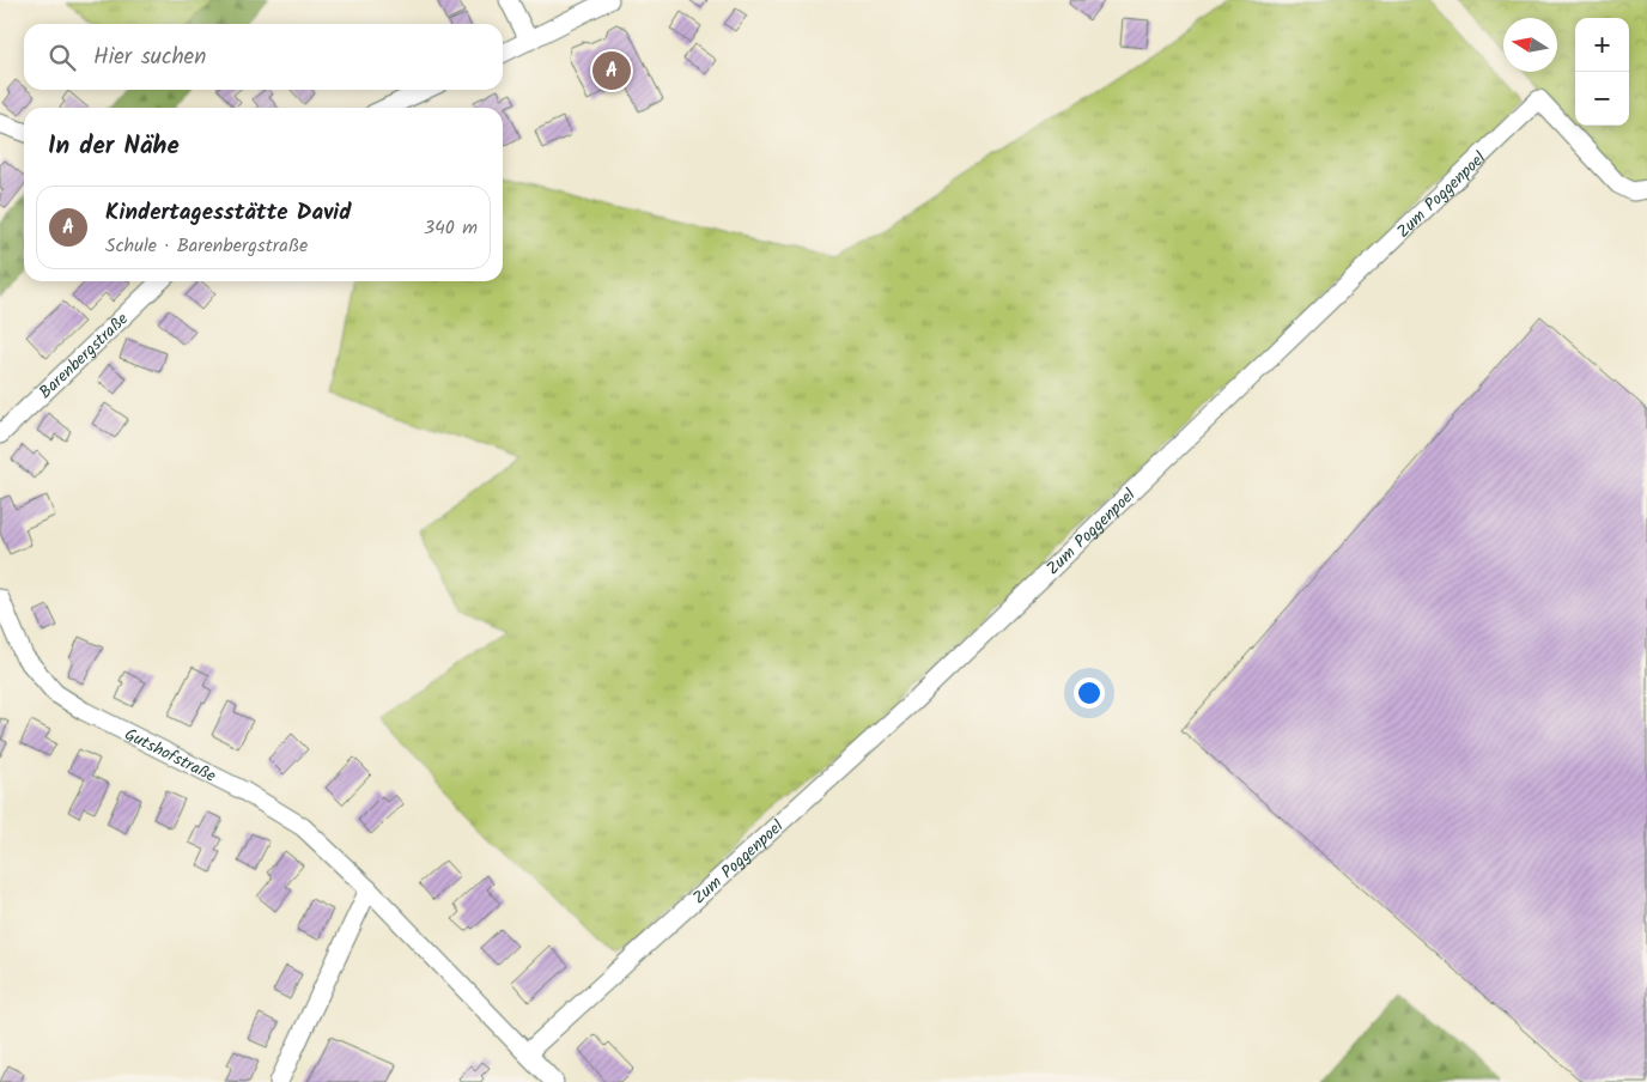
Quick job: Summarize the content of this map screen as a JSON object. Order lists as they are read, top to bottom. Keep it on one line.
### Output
{"streets":{"street":["Zum Poggenpoel","Barenbergstraße","Gutshofstraße"]},"crossings":[["Zum Poggenpoel","Gutshofstraße"]],"north":"left","page":{"map_buttons":["+","−"],"search":"Hier suchen","pins":"A","heading":"In der Nähe","list":[{"mark":"A","name":"Kindertagesstätte David","note":"Schule · Barenbergstraße","value":"340 m"}]}}
